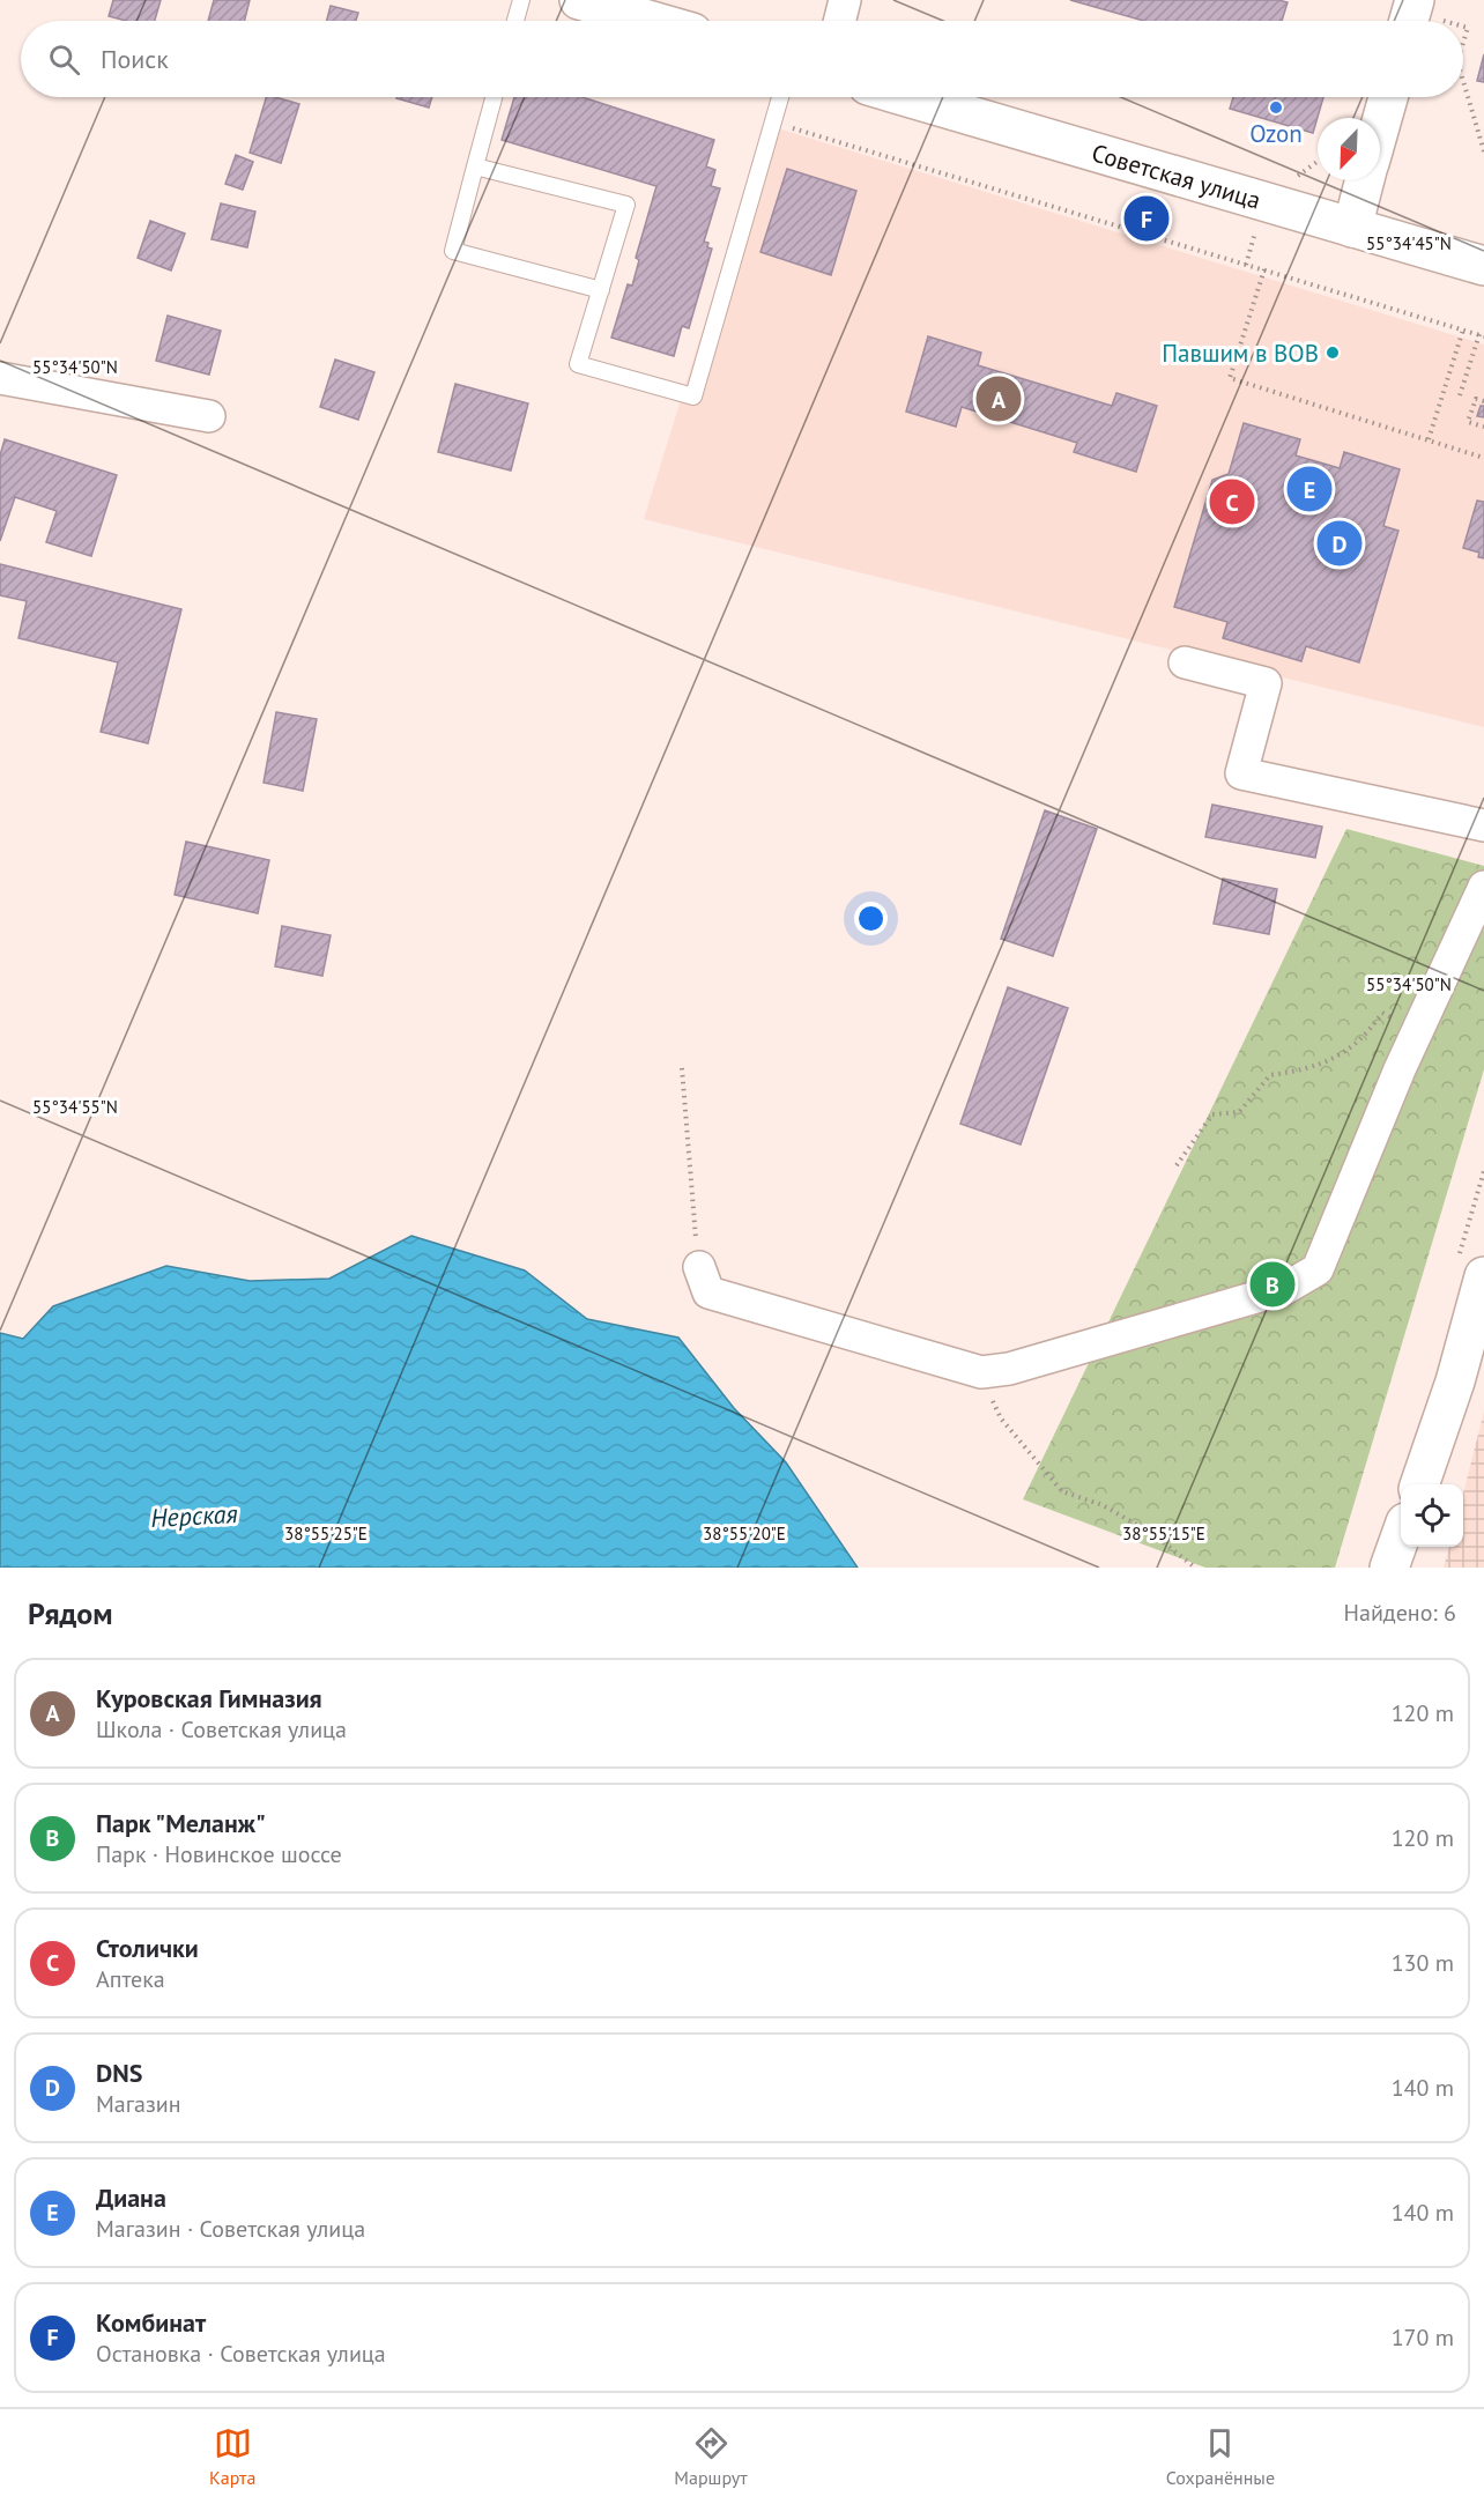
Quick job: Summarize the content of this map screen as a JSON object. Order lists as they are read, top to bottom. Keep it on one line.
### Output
{"streets":{"street":["Советская улица"]},"water":["Нерская"],"places":["Ozon","Павшим в ВОВ"],"north":"bottom left","page":{"search":"Поиск","pins":["F","A","E","C","D","B"],"heading":["Рядом","Найдено: 6"],"list":[{"mark":"A","name":"Куровская Гимназия","note":"Школа · Советская улица","value":"120 m"},{"mark":"B","name":"Парк \"Меланж\"","note":"Парк · Новинское шоссе","value":"120 m"},{"mark":"C","name":"Столички","note":"Аптека","value":"130 m"},{"mark":"D","name":"DNS","note":"Магазин","value":"140 m"},{"mark":"E","name":"Диана","note":"Магазин · Советская улица","value":"140 m"},{"mark":"F","name":"Комбинат","note":"Остановка · Советская улица","value":"170 m"}],"nav":["Карта","Маршрут","Сохранённые"]},"coordinates":["55°34'45\"N","55°34'50\"N","55°34'55\"N","38°55'25\"E","38°55'20\"E","38°55'15\"E"]}
